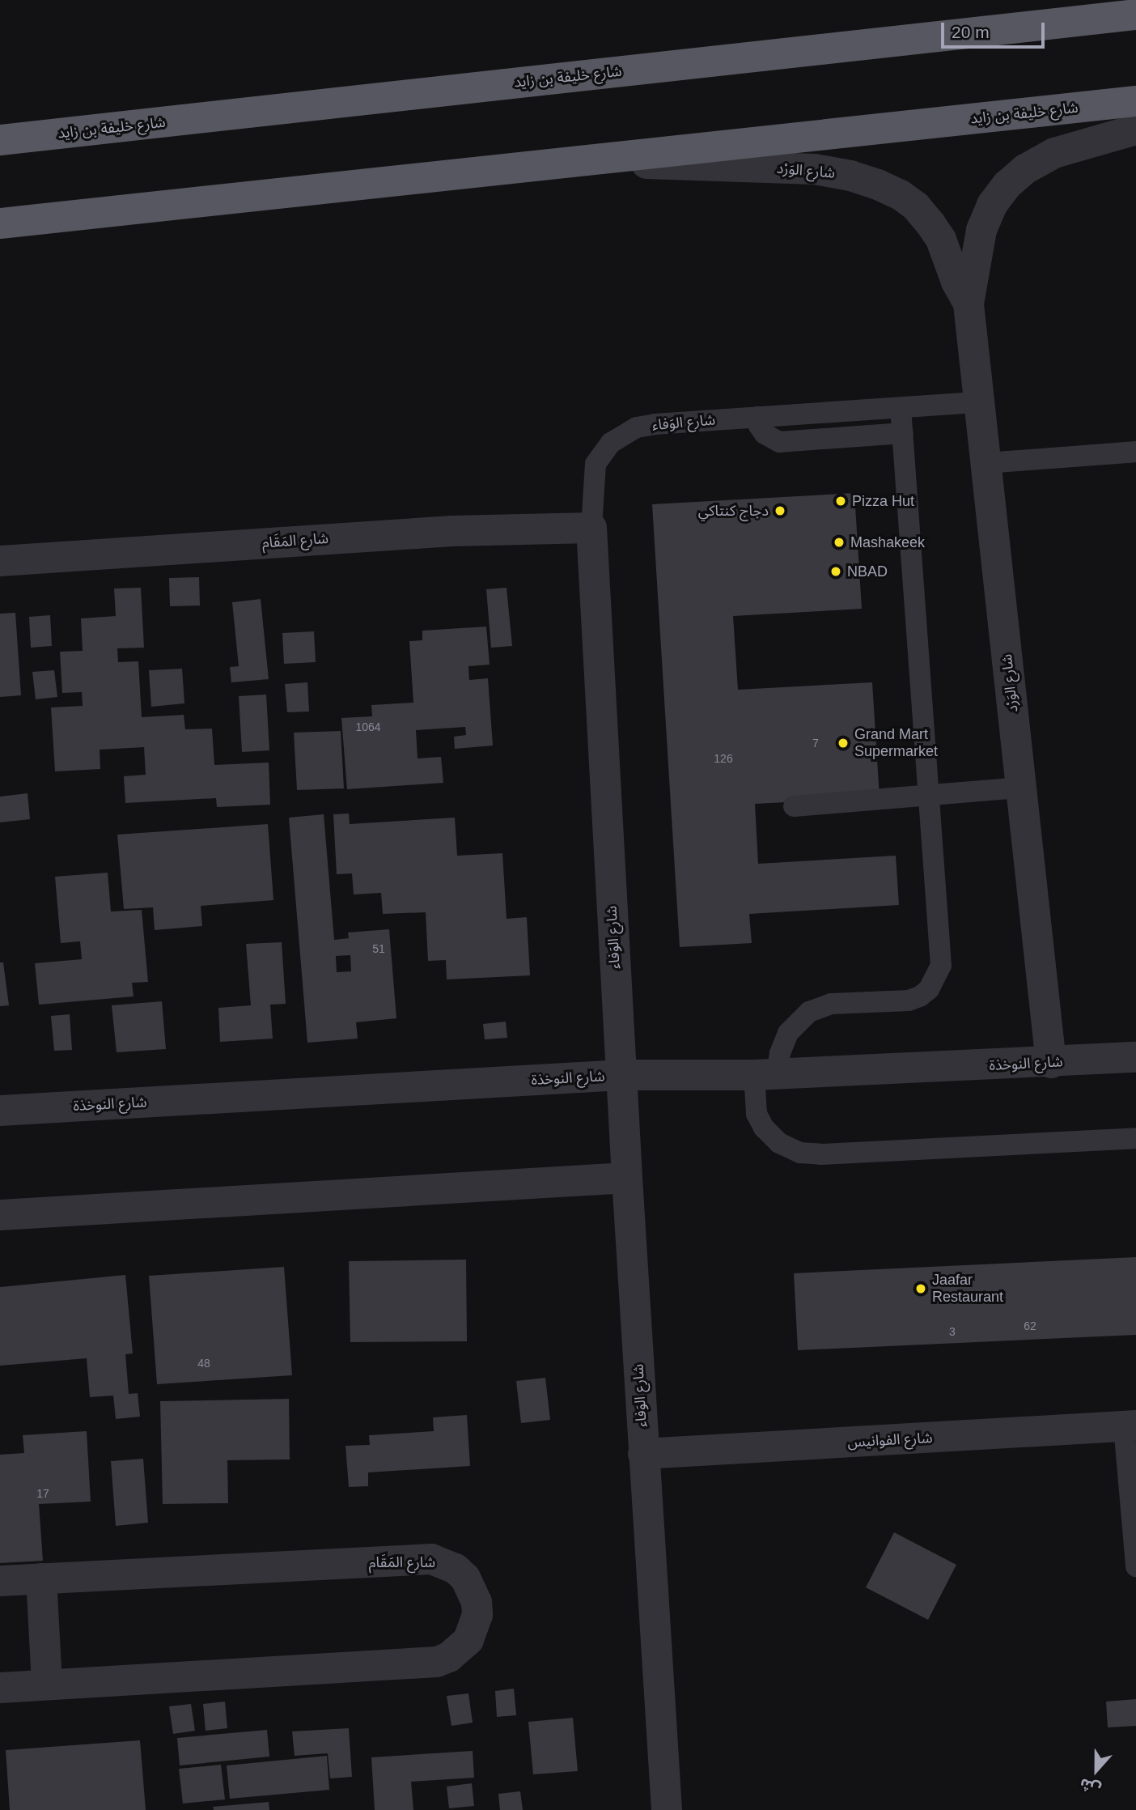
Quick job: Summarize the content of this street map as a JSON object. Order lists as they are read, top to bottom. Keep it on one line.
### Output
{"streets":{"highway":["شارع خليفة بن زايد"],"street":["شارع الوَرْد","شارع الوَفاء","شارع المَقَام","شارع النوخذة","شارع الفوانيس"]},"crossings":[["شارع خليفة بن زايد","شارع الوَرْد"],["شارع الوَرْد","شارع الوَفاء"],["شارع الوَرْد","شارع النوخذة"],["شارع الوَفاء","شارع المَقَام"],["شارع الوَفاء","شارع النوخذة"],["شارع الوَفاء","شارع الفوانيس"]],"places":["Pizza Hut","دجاج كنتاكي","Mashakeek","NBAD","Grand Mart Supermarket","Jaafar Restaurant"],"house_numbers":["1064","7","126","51","62","3","48","17"],"scale_bar":"20 m","north":"bottom"}
